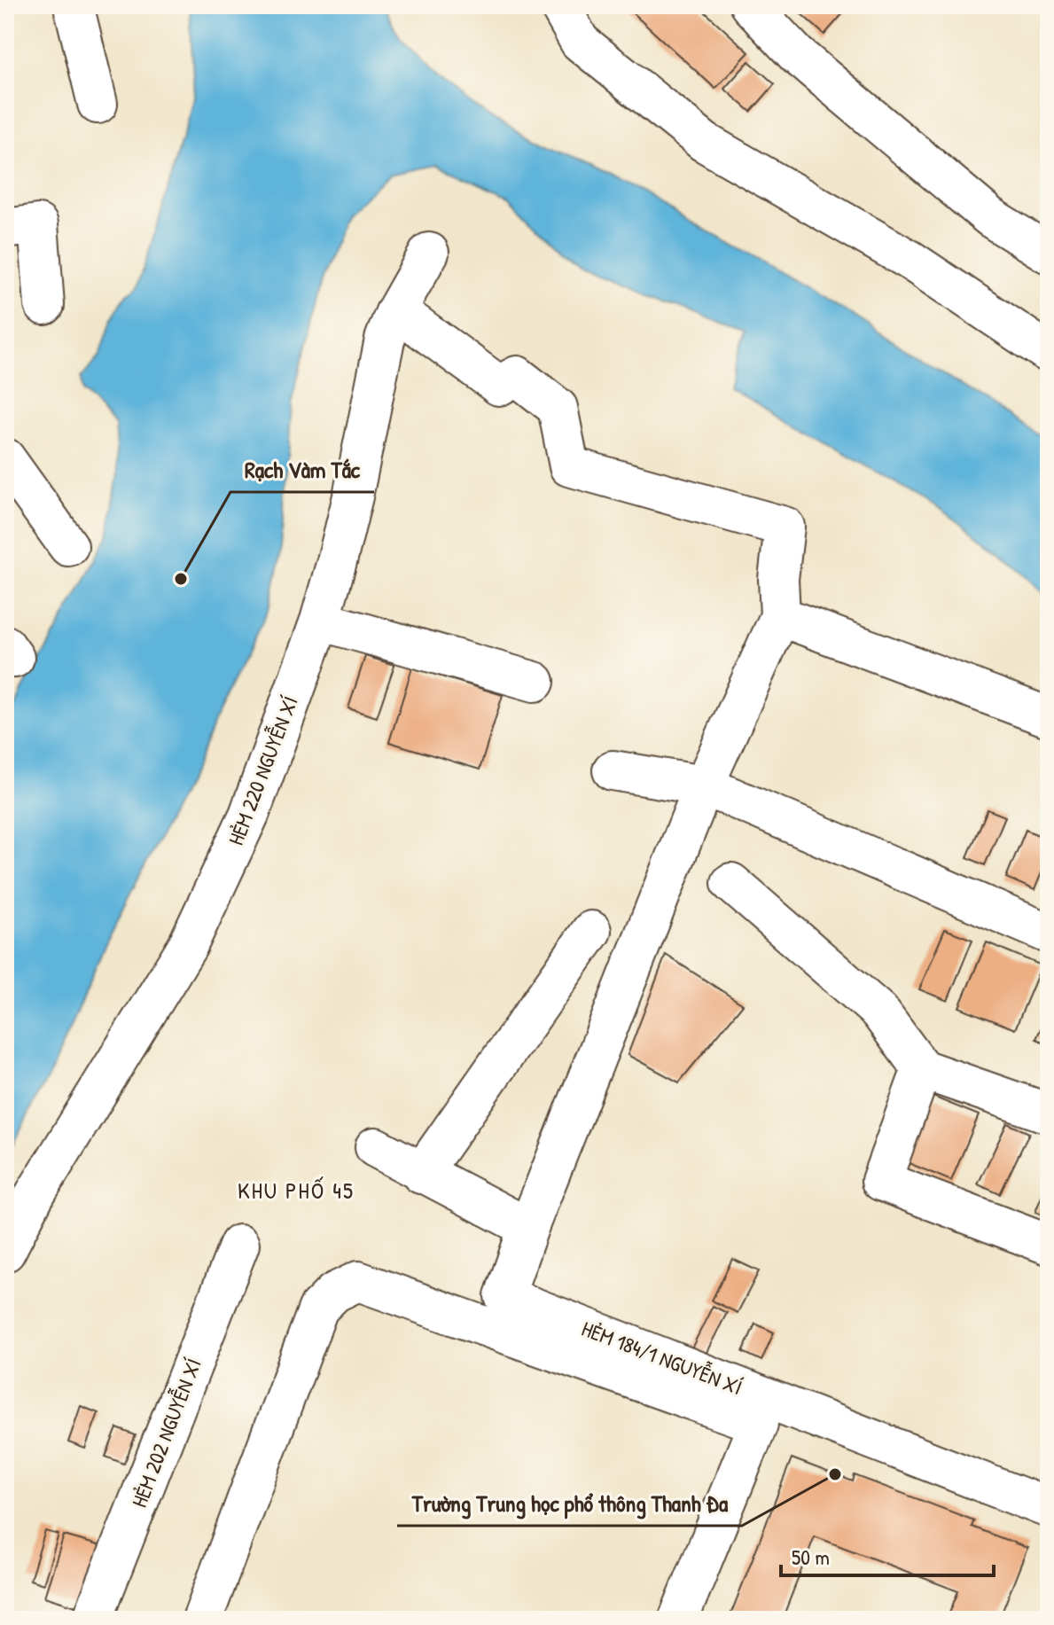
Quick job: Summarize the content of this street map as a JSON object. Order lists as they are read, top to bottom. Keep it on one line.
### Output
{"streets":{"street":["HẺM 220 NGUYỄN XÍ","HẺM 184/1 NGUYỄN XÍ","HẺM 202 NGUYỄN XÍ"]},"districts":["KHU PHỐ 45"],"places":["Rạch Vàm Tắc","Trường Trung học phổ thông Thanh Đa"],"scale_bar":"50 m"}
